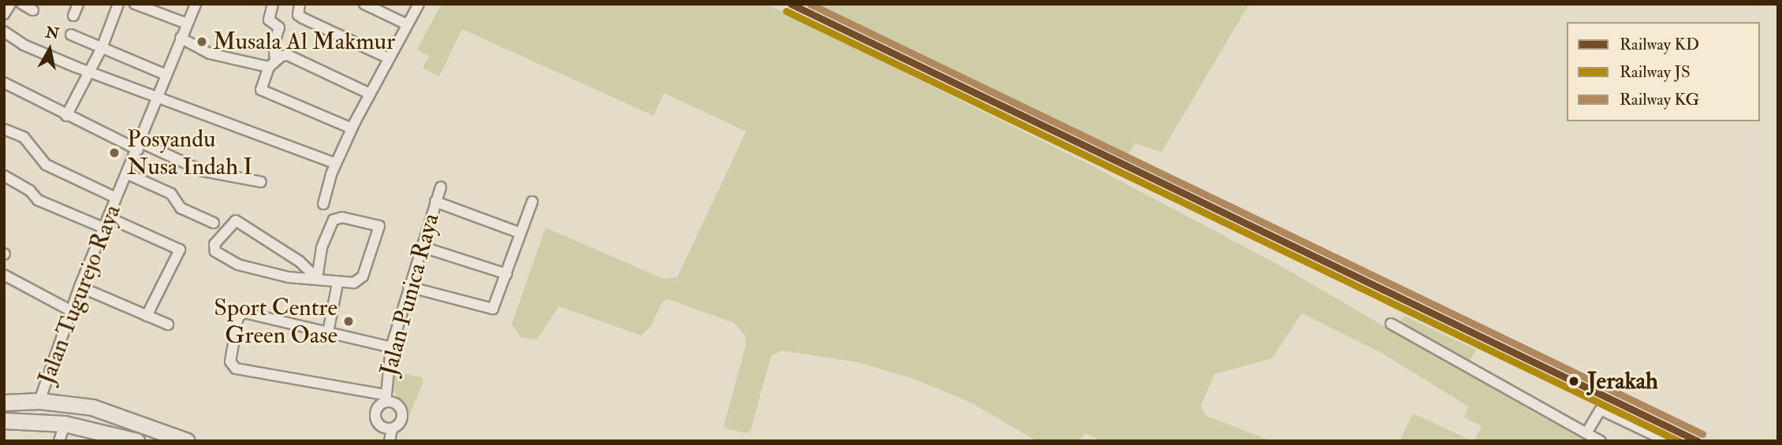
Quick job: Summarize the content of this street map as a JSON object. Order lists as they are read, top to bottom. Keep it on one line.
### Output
{"streets":{"street":["Jalan Tugurejo Raya","Jalan Punica Raya"]},"places":["Musala Al Makmur","Posyandu Nusa Indah I","Sport Centre Green Oase","Jerakah"],"lines":["rail line KD","rail line KG","rail line JS"],"legend":["Railway KD","Railway JS","Railway KG"],"north":"top"}
